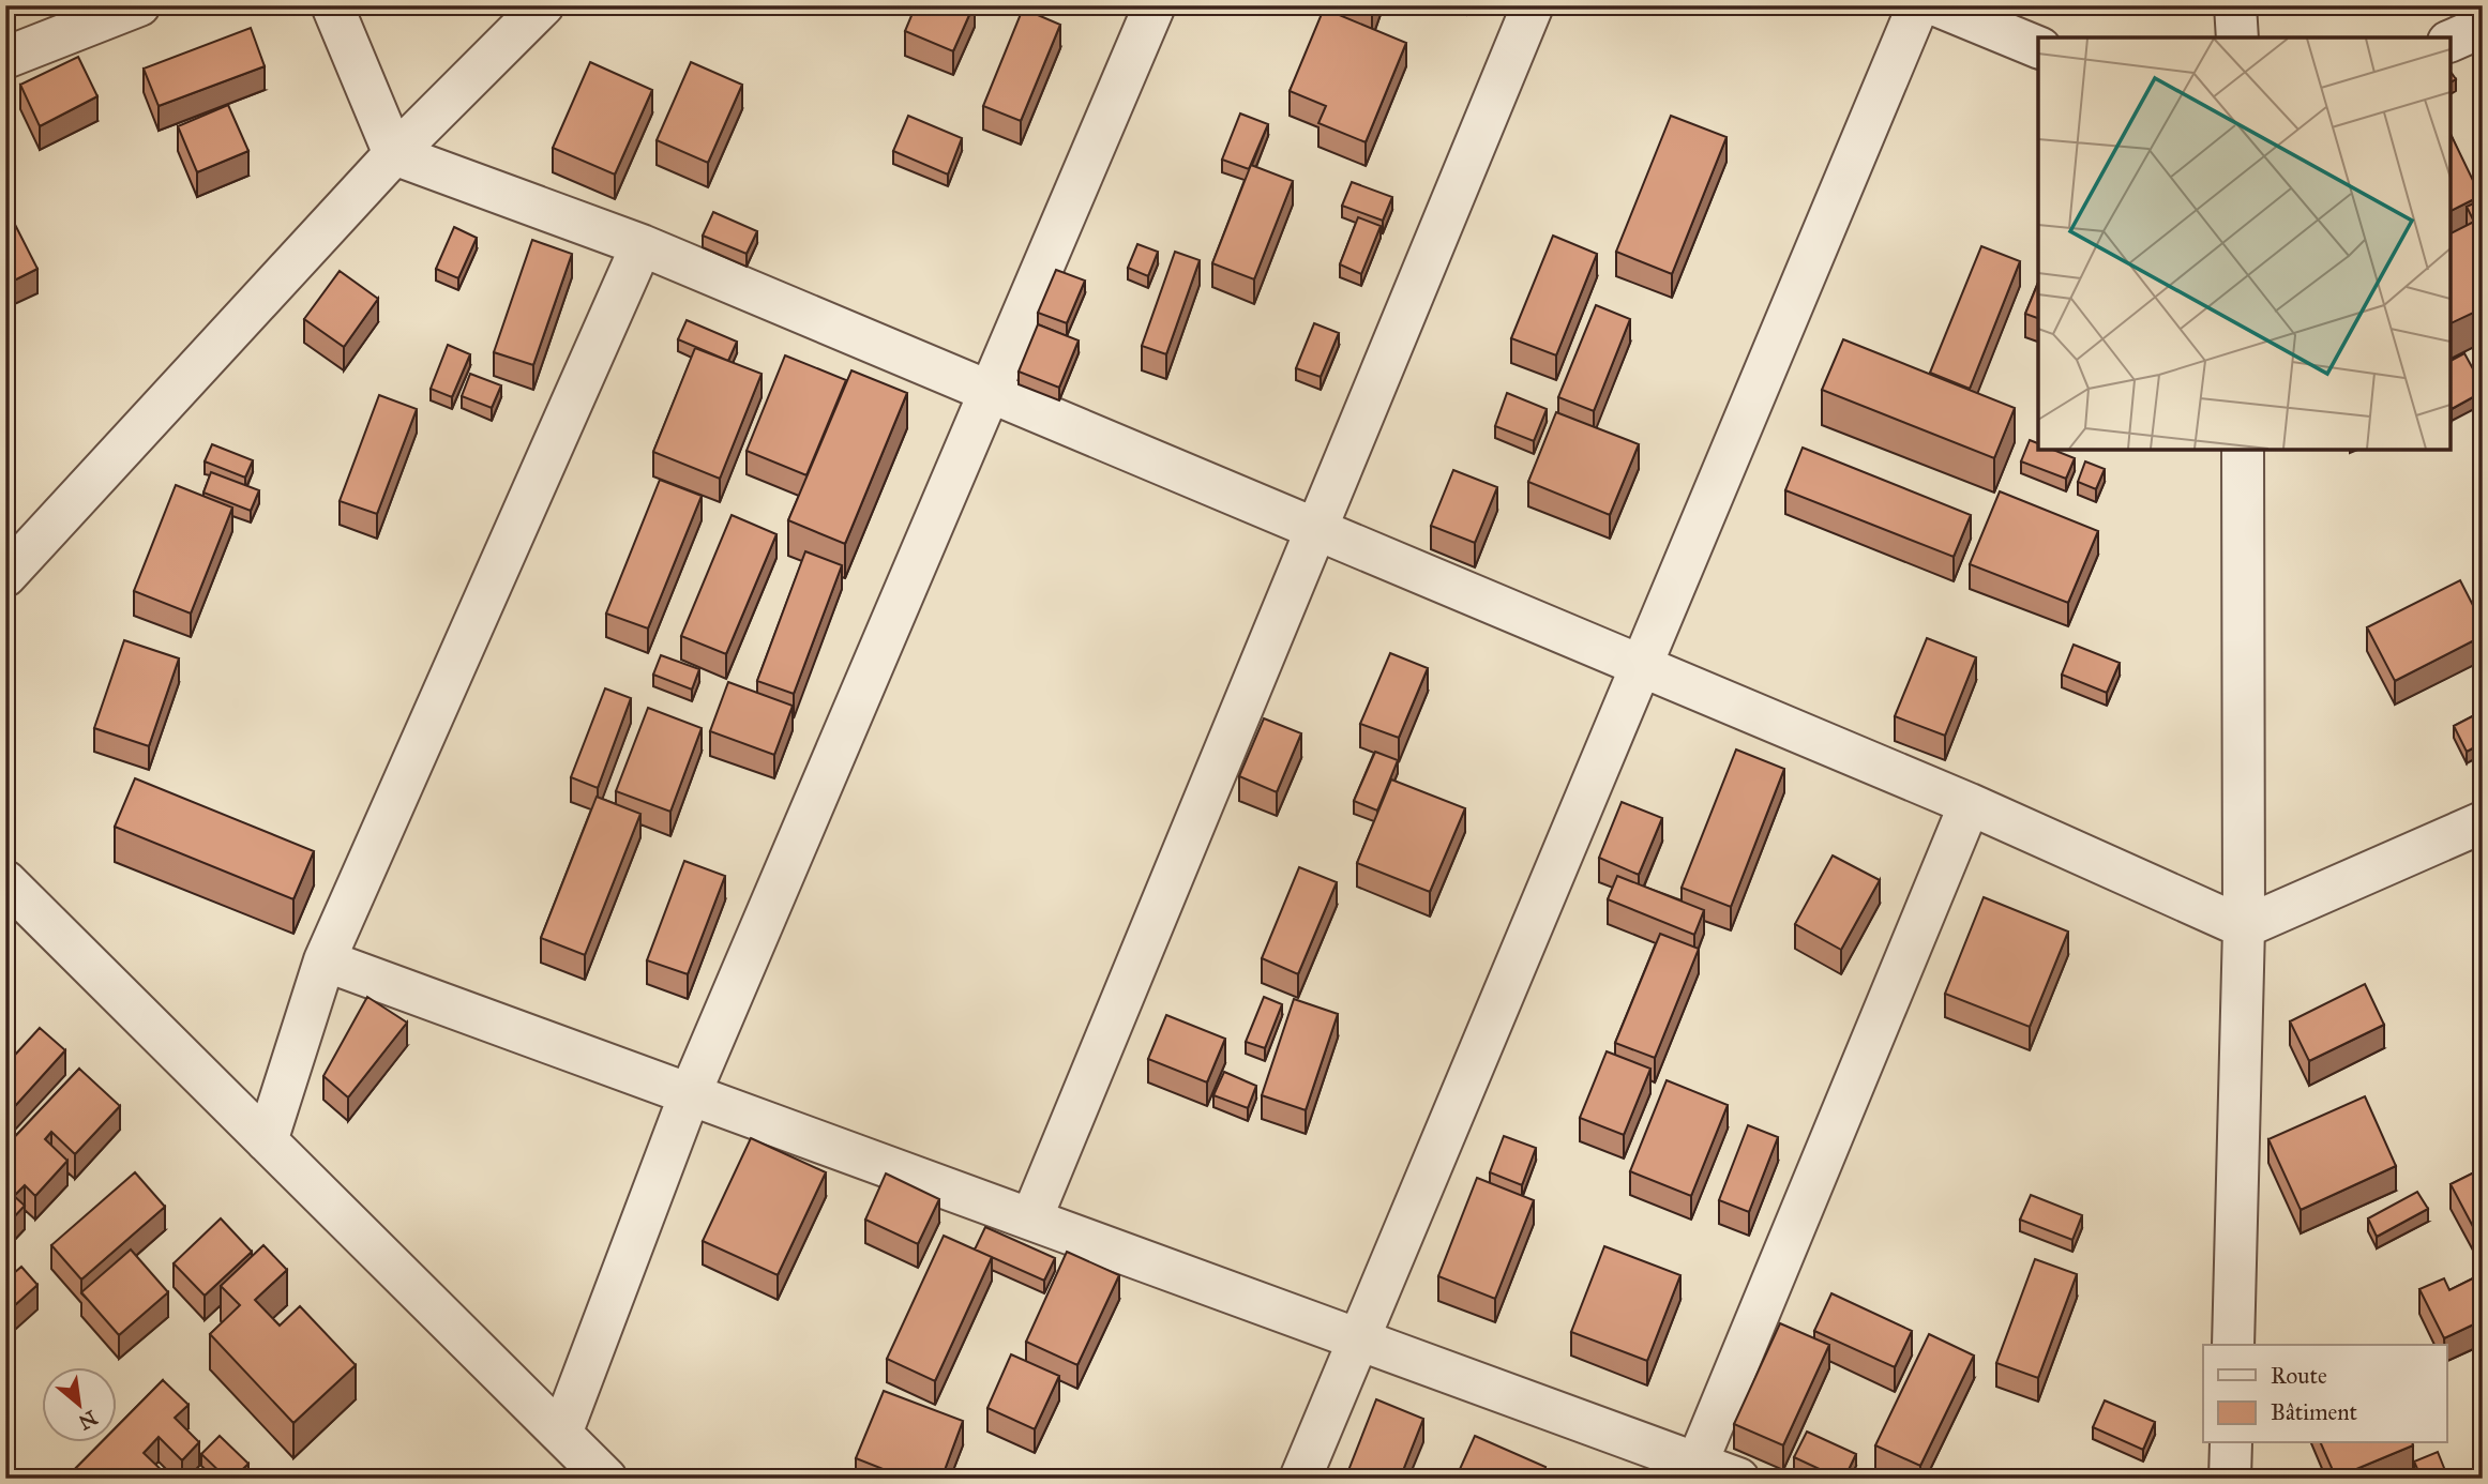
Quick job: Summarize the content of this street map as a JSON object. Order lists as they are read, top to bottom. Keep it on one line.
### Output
{"legend":["Route","Bâtiment"],"north":"bottom right"}
